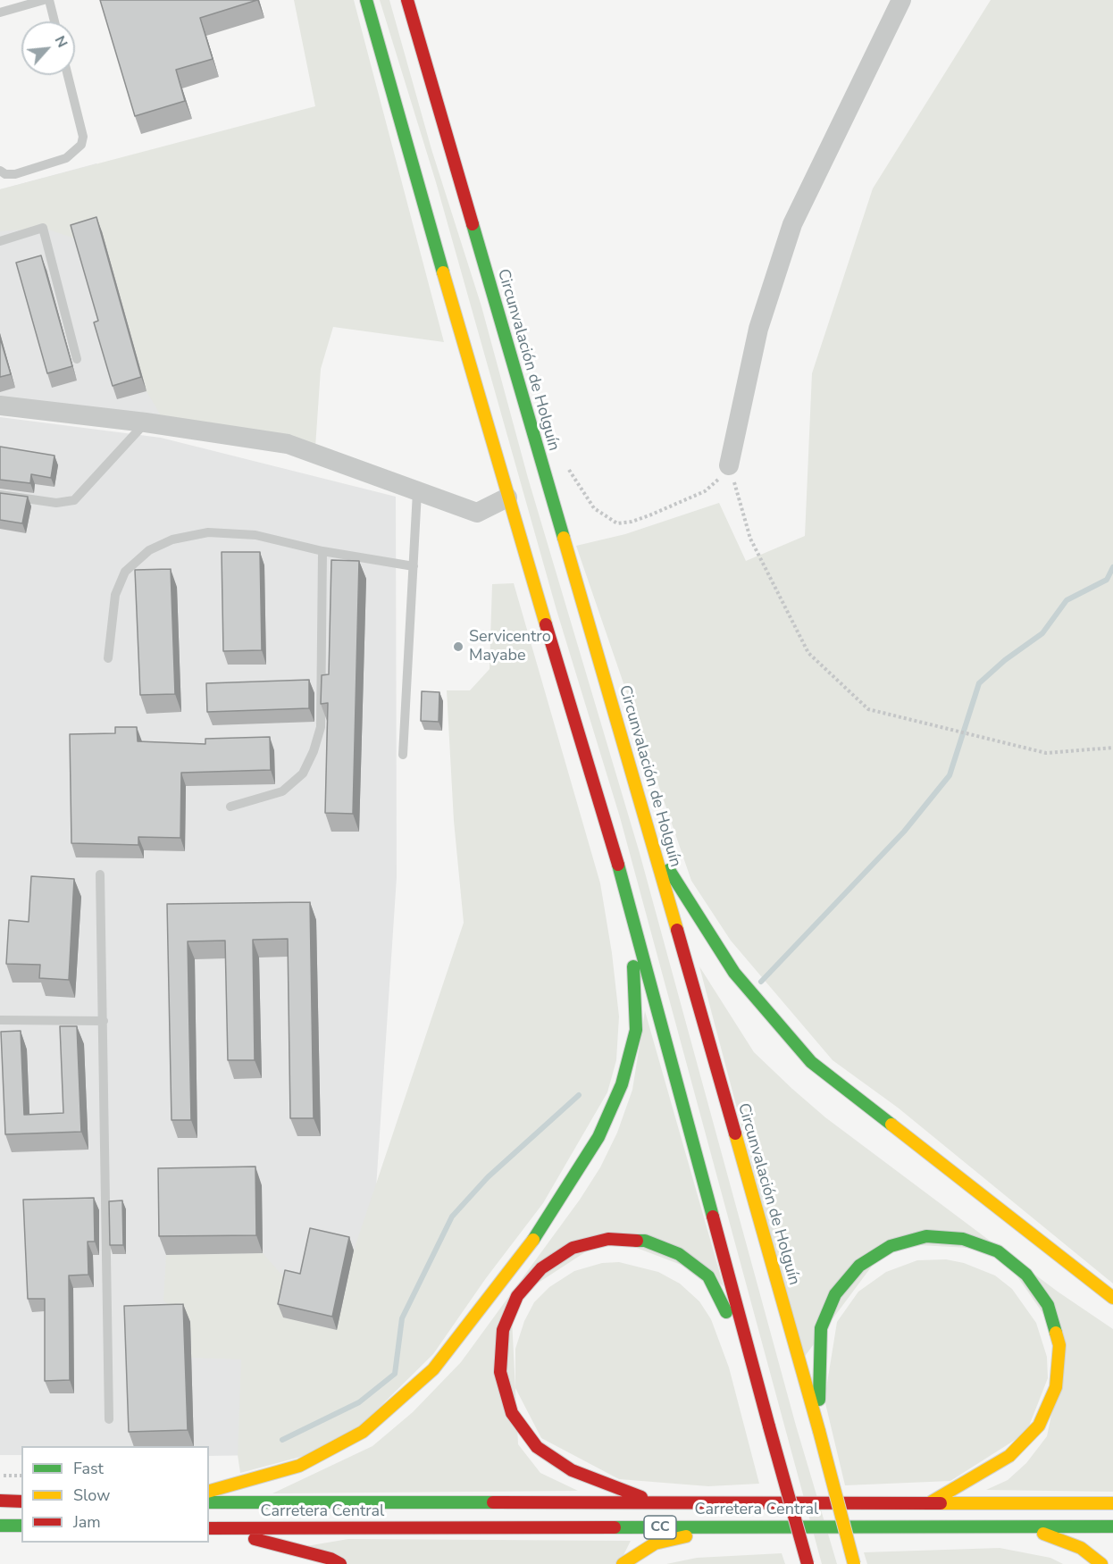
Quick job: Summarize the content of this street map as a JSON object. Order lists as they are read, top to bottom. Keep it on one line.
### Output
{"streets":{"highway":["Circunvalación de Holguín","Carretera Central","CC"]},"places":["Servicentro Mayabe"],"legend":["Fast","Slow","Jam"],"north":"top right"}
